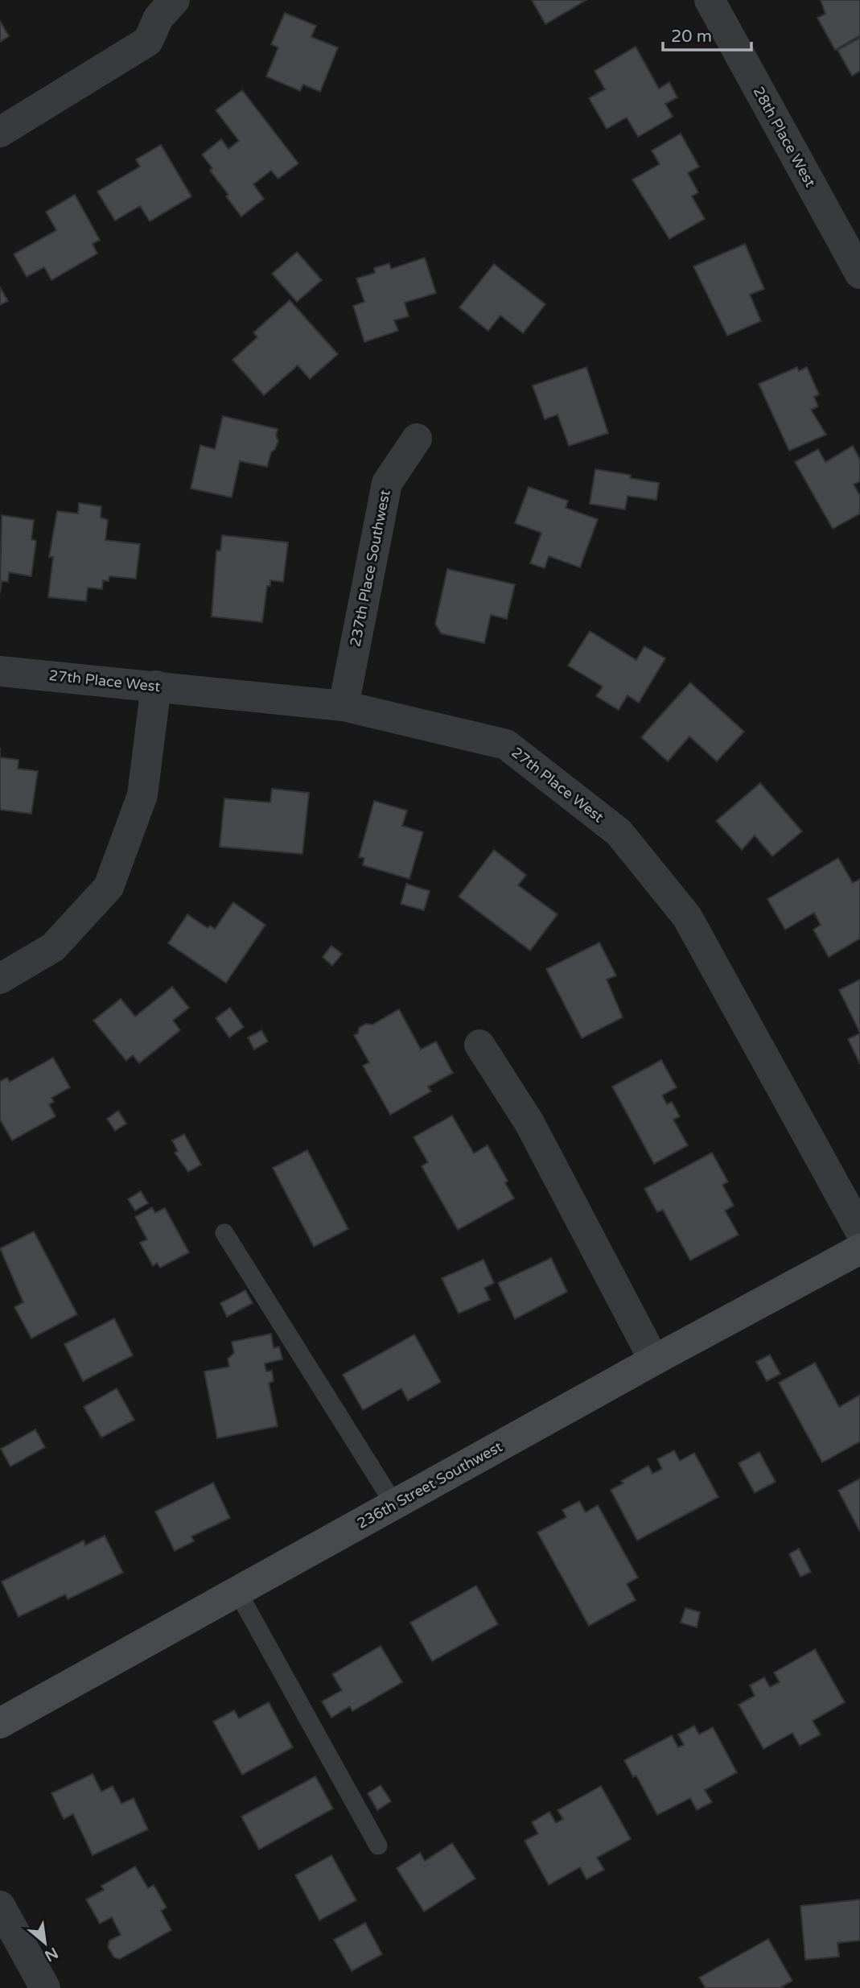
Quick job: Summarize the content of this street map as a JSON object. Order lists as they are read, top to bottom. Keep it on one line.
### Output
{"streets":{"street":["28th Place West","237th Place Southwest","27th Place West","236th Street Southwest"]},"crossings":[["237th Place Southwest","27th Place West"]],"scale_bar":"20 m","north":"bottom right"}
